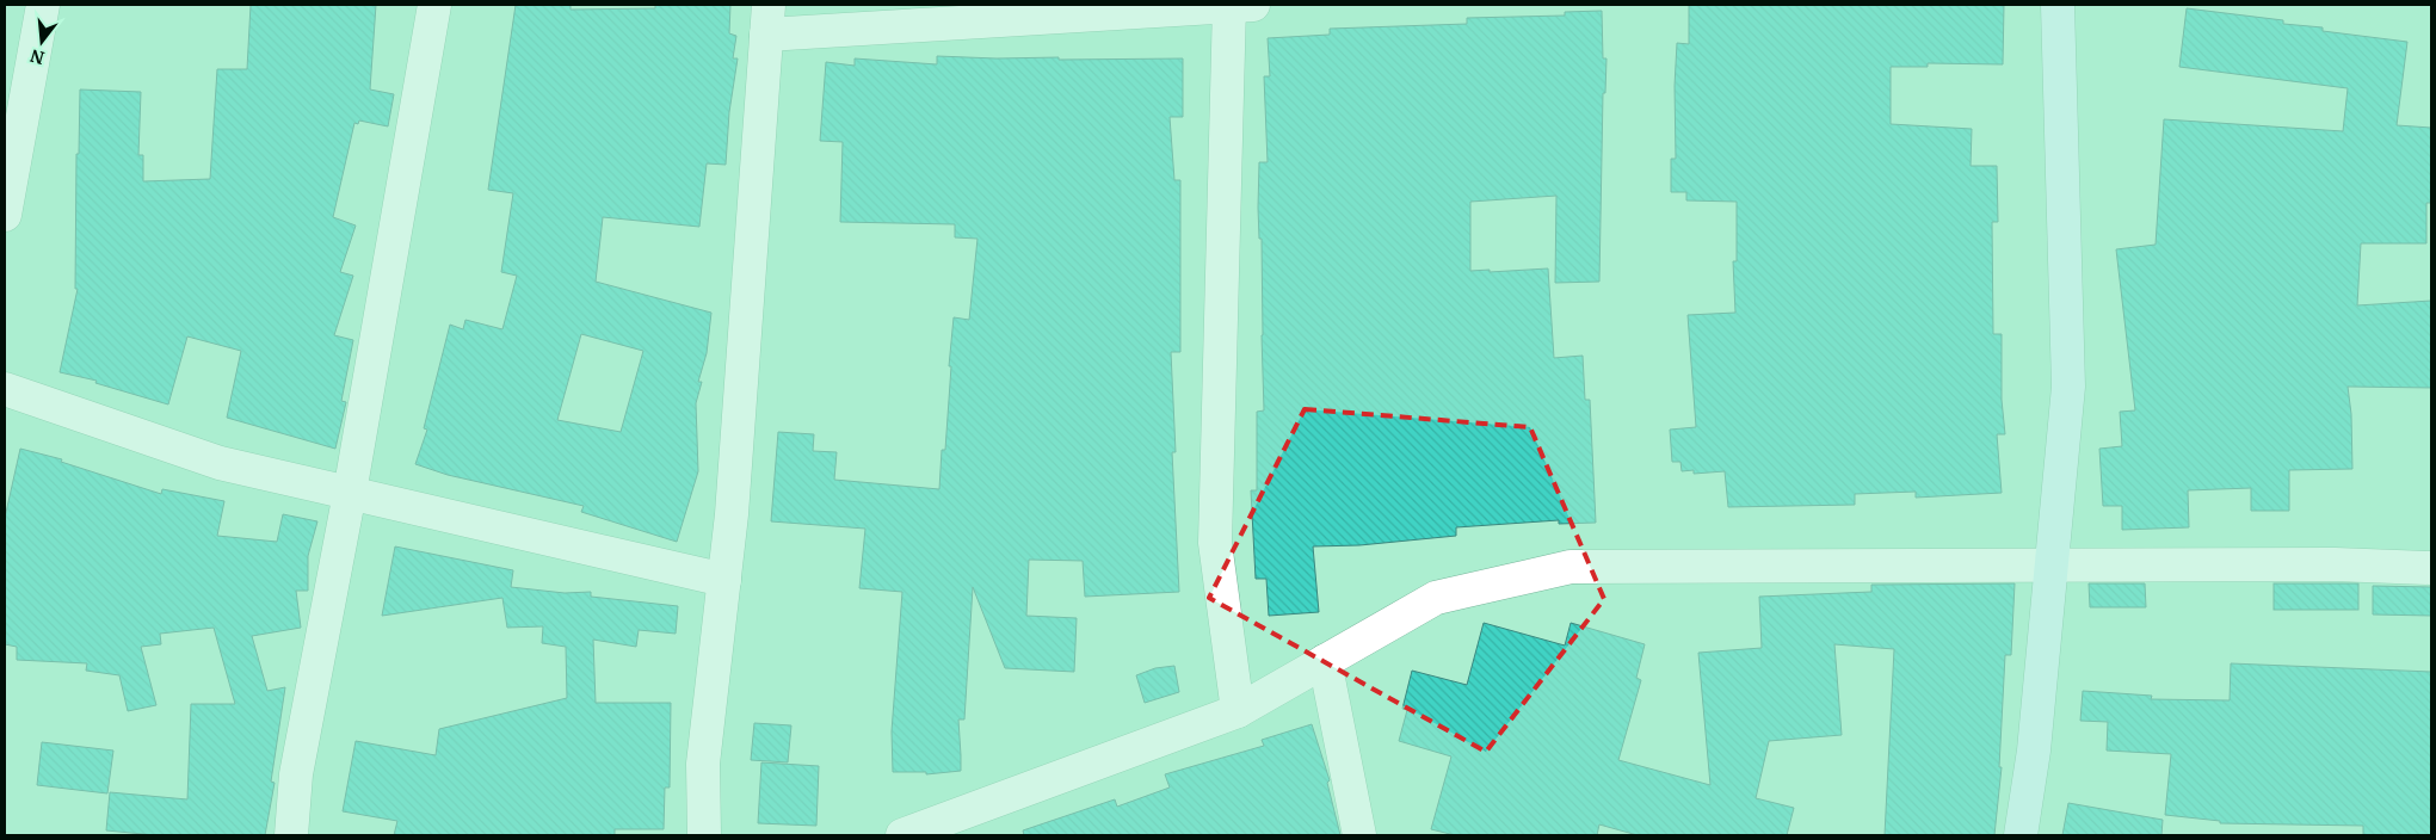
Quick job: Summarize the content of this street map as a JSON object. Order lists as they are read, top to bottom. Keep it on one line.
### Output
{"north":"bottom"}
